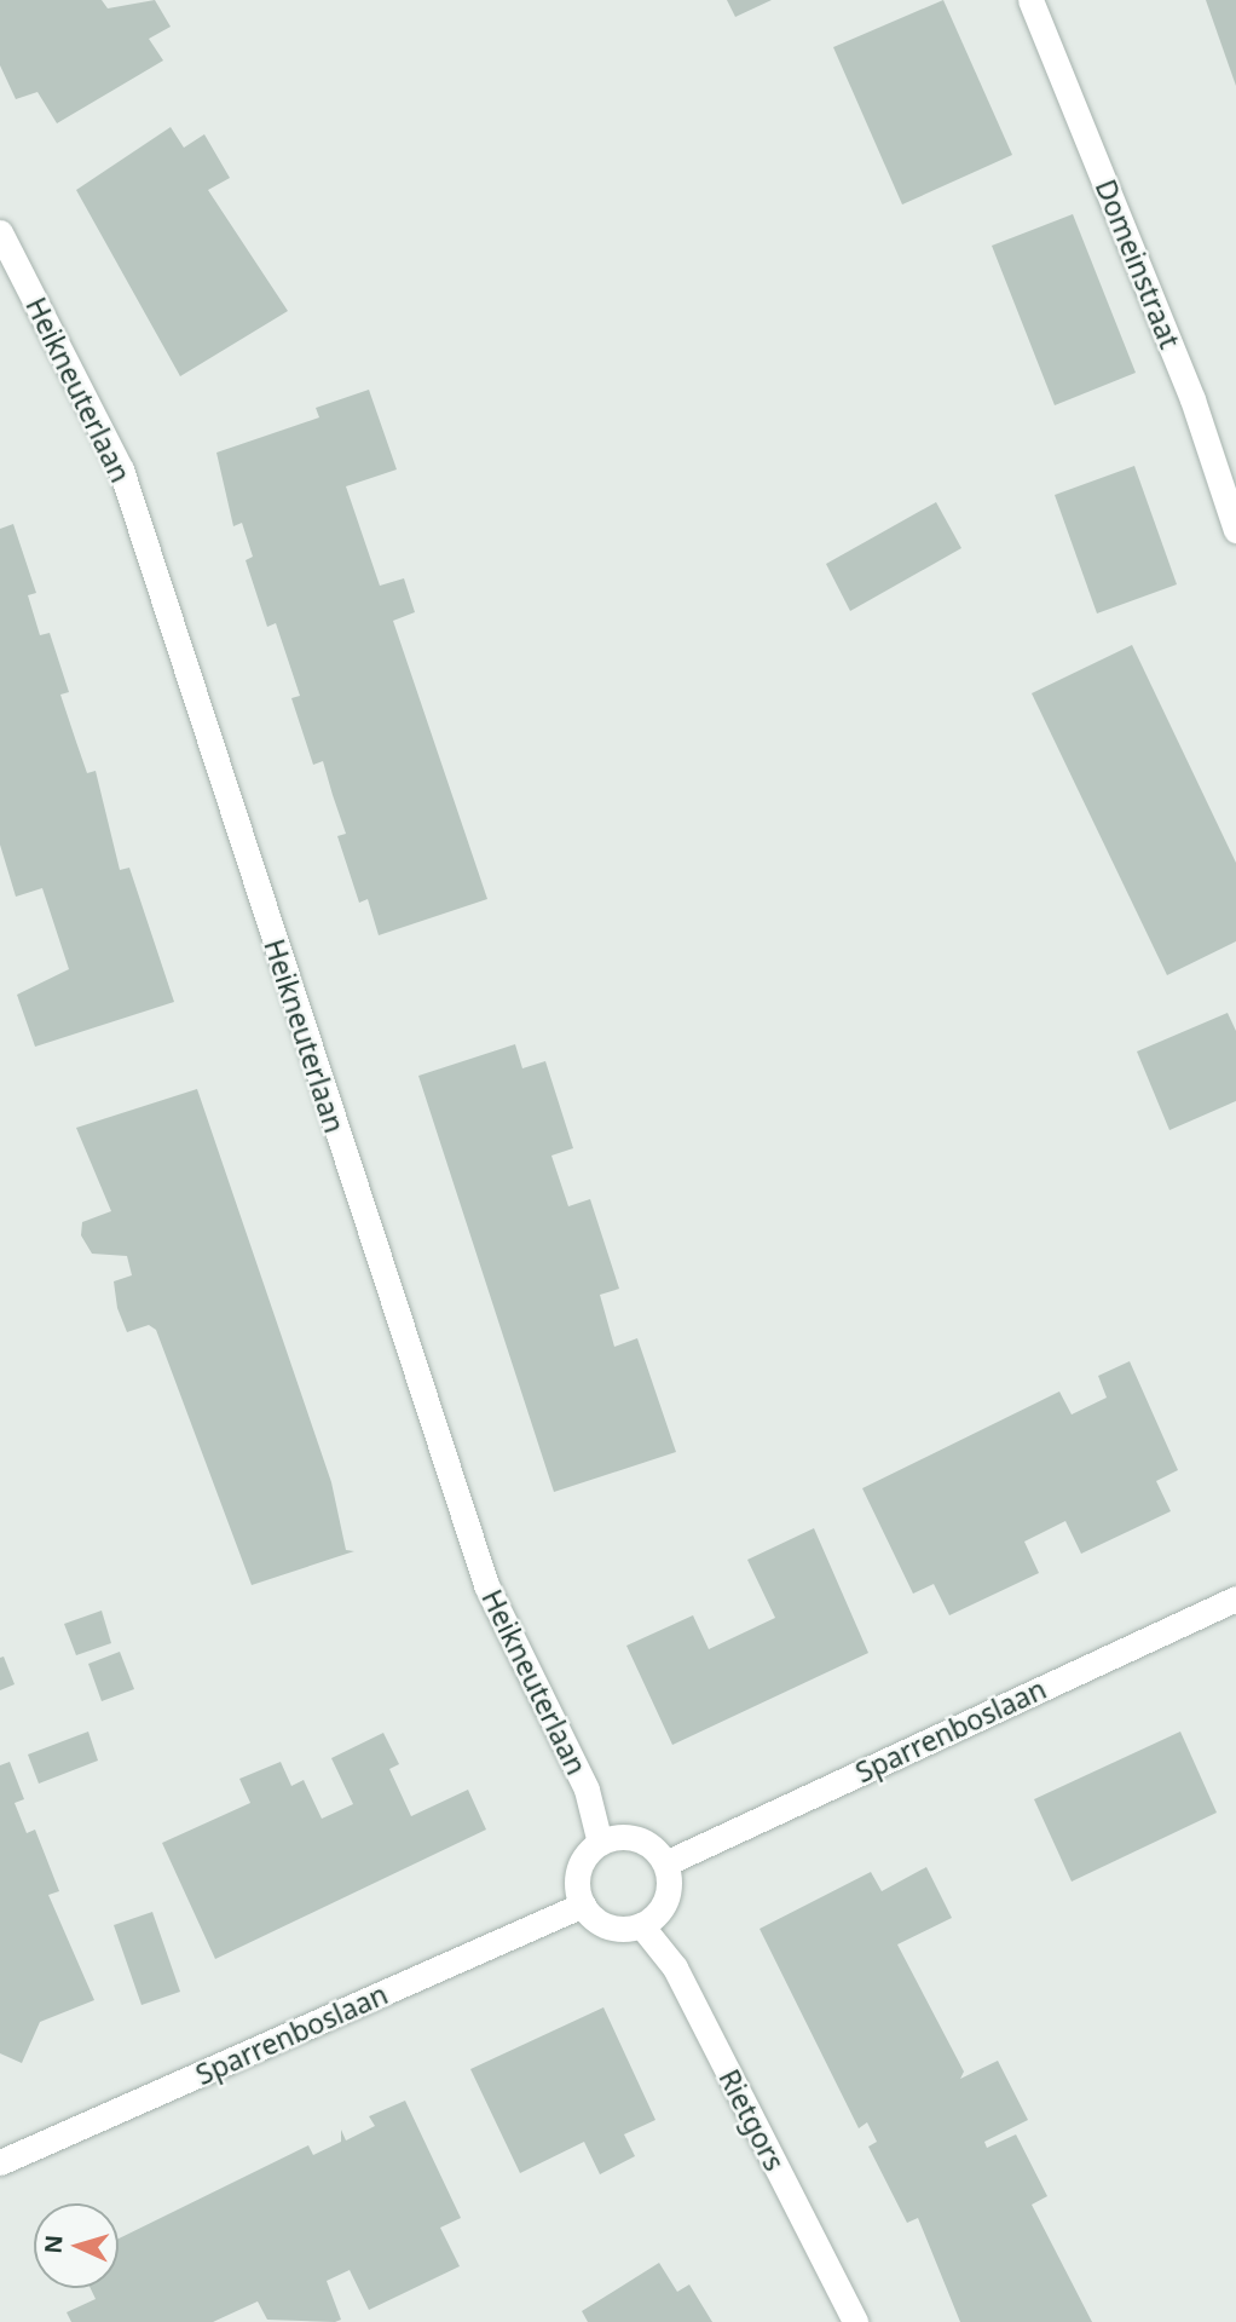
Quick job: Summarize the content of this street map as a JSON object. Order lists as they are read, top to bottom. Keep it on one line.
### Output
{"streets":{"street":["Domeinstraat","Heikneuterlaan","Sparrenboslaan","Rietgors"]},"crossings":[["Heikneuterlaan","Sparrenboslaan"],["Heikneuterlaan","Rietgors"],["Sparrenboslaan","Rietgors"]],"north":"left"}
